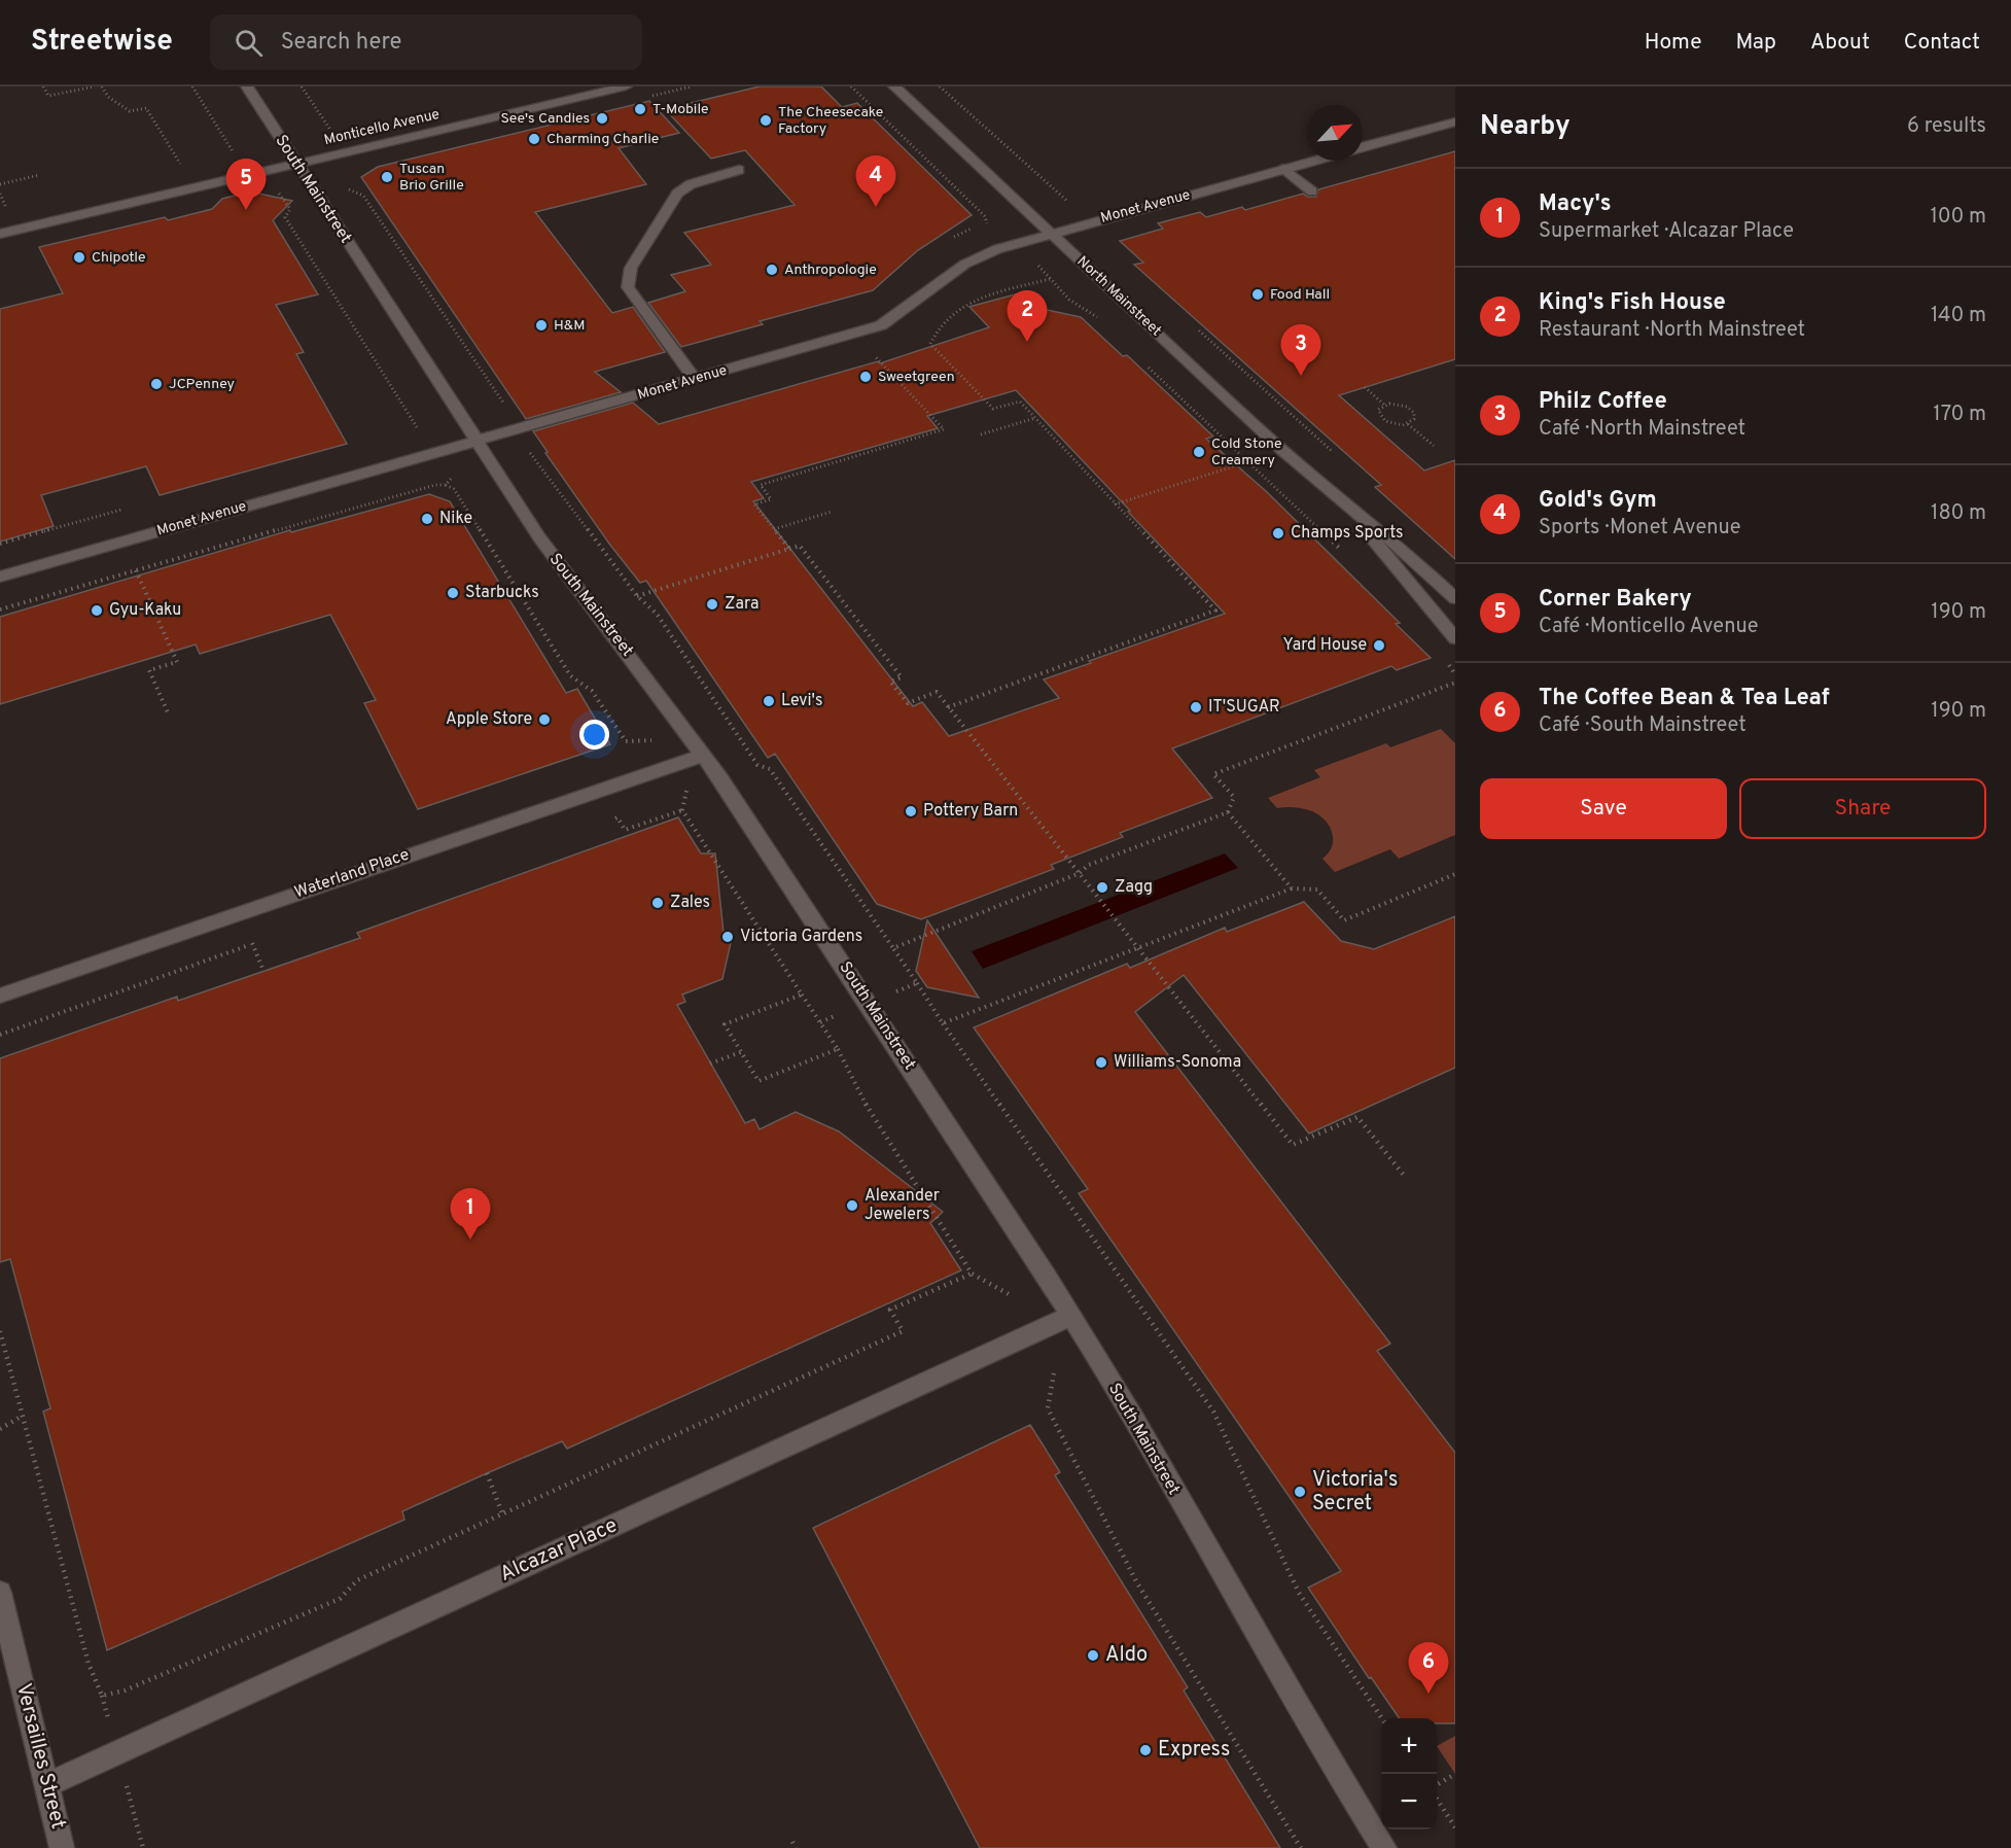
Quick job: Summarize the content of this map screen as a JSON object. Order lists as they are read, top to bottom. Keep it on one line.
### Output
{"streets":{"street":["Monticello Avenue","South Mainstreet","Monet Avenue","North Mainstreet","Waterland Place","Alcazar Place","Versailles Street"]},"crossings":[["Monticello Avenue","South Mainstreet"],["South Mainstreet","Monet Avenue"],["South Mainstreet","Waterland Place"],["South Mainstreet","Alcazar Place"],["Monet Avenue","North Mainstreet"],["Alcazar Place","Versailles Street"]],"places":["T-Mobile","See's Candies","The Cheesecake Factory","Charming Charlie","Tuscan Brio Grille","Chipotle","Anthropologie","Food Hall","H&M","Sweetgreen","JCPenney","Cold Stone Creamery","Nike","Champs Sports","Starbucks","Zara","Gyu-Kaku","Yard House","Levi's","IT'SUGAR","Apple Store","Pottery Barn","Zagg","Zales","Victoria Gardens","Williams-Sonoma","Alexander Jewelers","Victoria's Secret","Aldo","Express"],"north":"top right","page":{"header":"Streetwise","search":"Search here","nav":["Home","Map","About","Contact"],"heading":["Nearby","6 results"],"pins":["4","5","2","3","1","6"],"list":[{"mark":"1","name":"Macy's","note":"Supermarket · Alcazar Place","value":"100 m"},{"mark":"2","name":"King's Fish House","note":"Restaurant · North Mainstreet","value":"140 m"},{"mark":"3","name":"Philz Coffee","note":"Café · North Mainstreet","value":"170 m"},{"mark":"4","name":"Gold's Gym","note":"Sports · Monet Avenue","value":"180 m"},{"mark":"5","name":"Corner Bakery","note":"Café · Monticello Avenue","value":"190 m"},{"mark":"6","name":"The Coffee Bean & Tea Leaf","note":"Café · South Mainstreet","value":"190 m"}],"buttons":["Save","Share"],"map_buttons":["+","−"]}}
